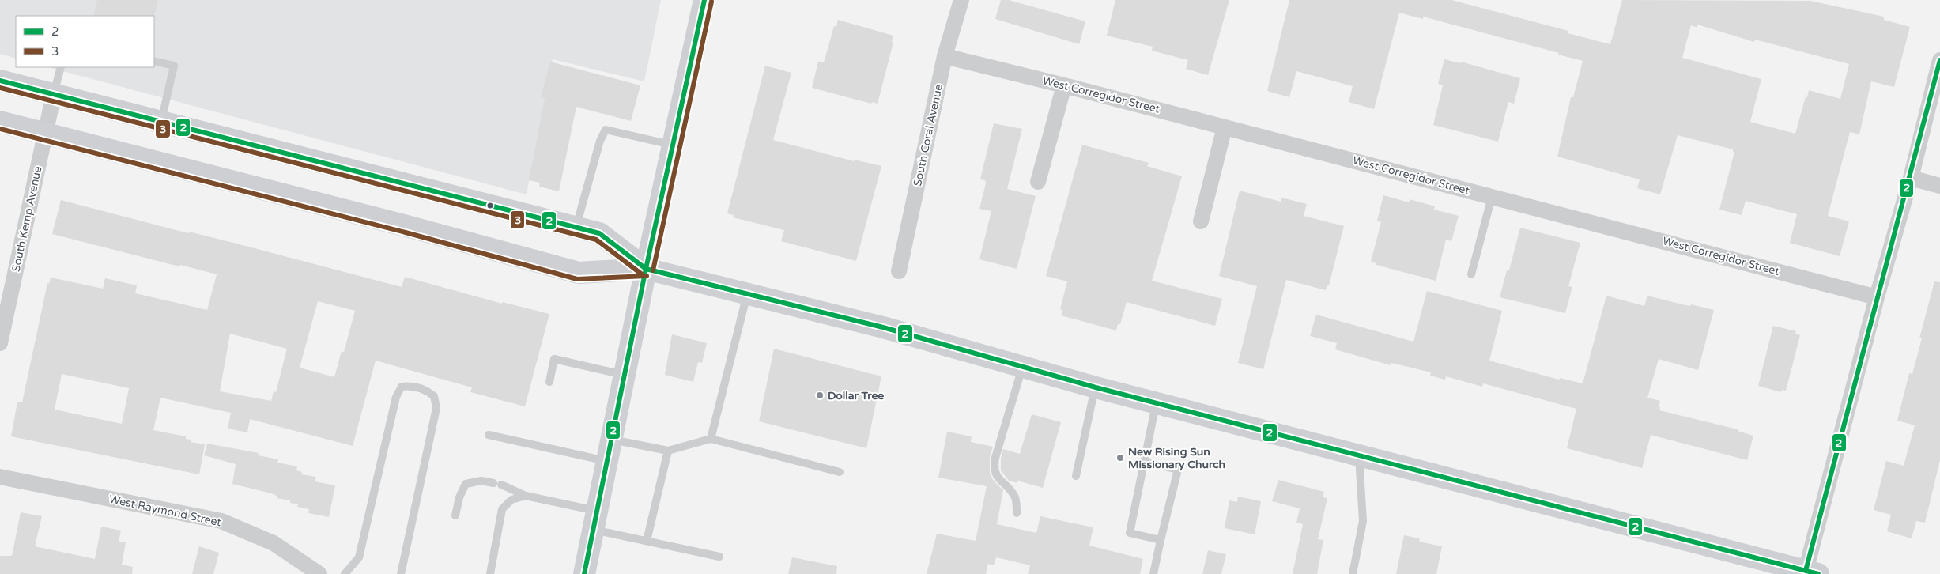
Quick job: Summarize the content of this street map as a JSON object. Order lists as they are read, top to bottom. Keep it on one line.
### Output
{"streets":{"street":["West Corregidor Street","South Coral Avenue","South Kemp Avenue","West Raymond Street"]},"crossings":[["West Corregidor Street","South Coral Avenue"]],"places":["Dollar Tree","New Rising Sun Missionary Church"],"lines":["transit line 2","transit line 3"],"legend":["2","3"]}
